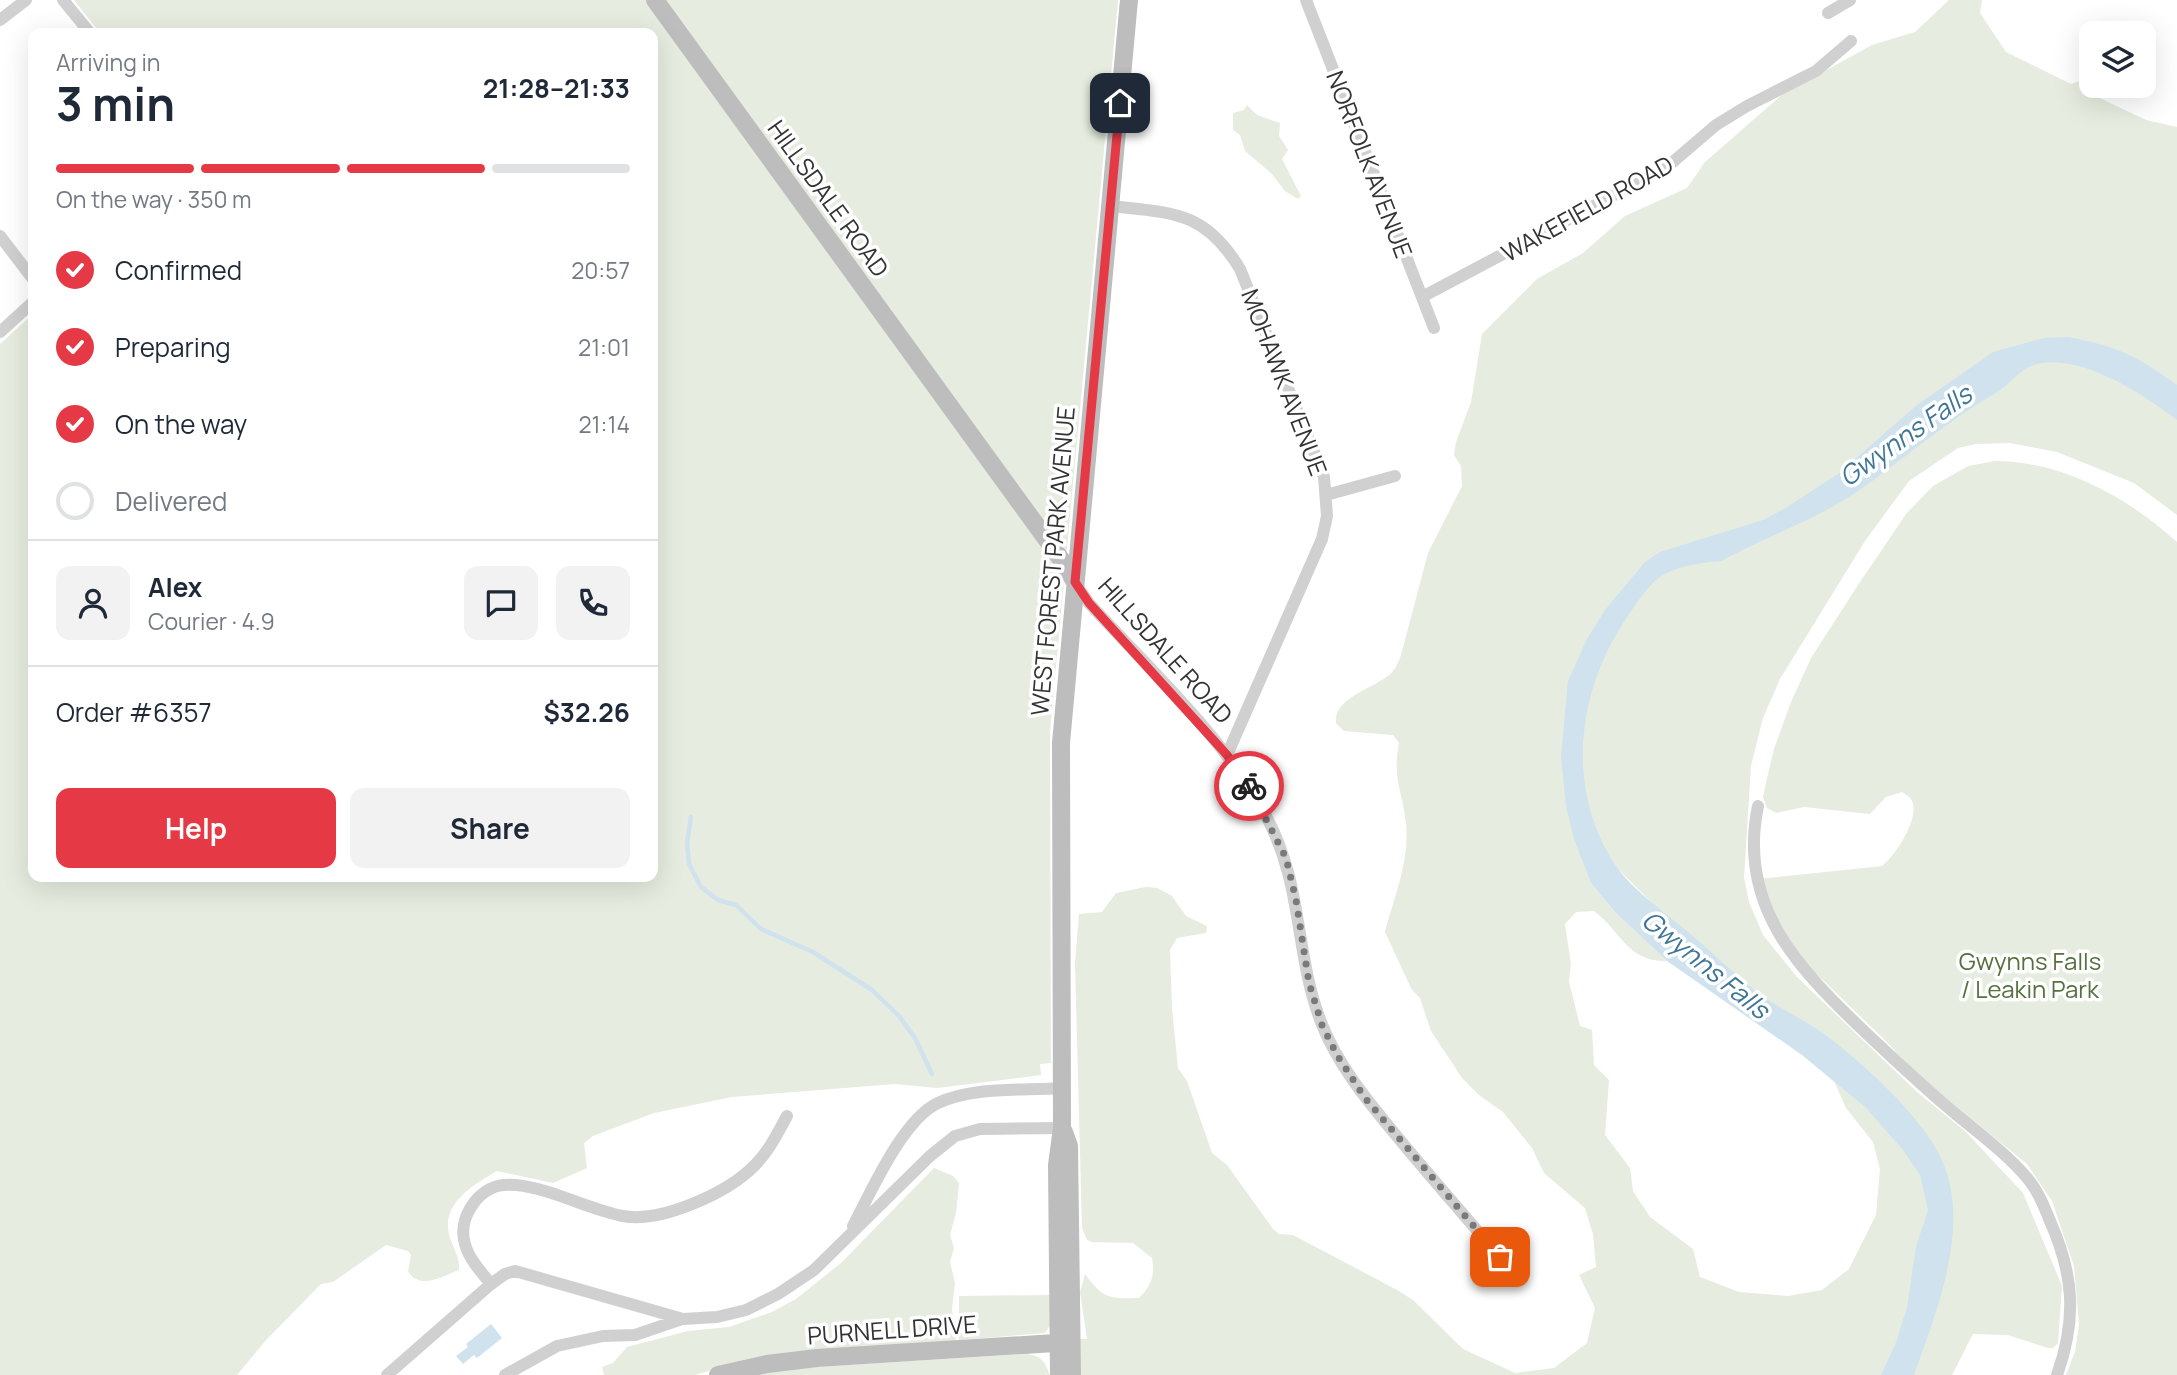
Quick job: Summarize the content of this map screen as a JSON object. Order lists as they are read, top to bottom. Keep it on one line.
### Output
{"streets":{"main road":["HILLSDALE ROAD","WEST FOREST PARK AVENUE","PURNELL DRIVE"],"street":["NORFOLK AVENUE","WAKEFIELD ROAD","MOHAWK AVENUE"]},"crossings":[["NORFOLK AVENUE","WAKEFIELD ROAD"],["HILLSDALE ROAD","MOHAWK AVENUE"],["HILLSDALE ROAD","WEST FOREST PARK AVENUE"],["MOHAWK AVENUE","WEST FOREST PARK AVENUE"],["WEST FOREST PARK AVENUE","PURNELL DRIVE"]],"water":["Gwynns Falls"],"parks":["Gwynns Falls / Leakin Park"],"page":{"heading":["3 min","Arriving in","21:28–21:33"],"panel":["Alex","Courier · 4.9","Order #6357","$32.26"],"bar":"On the way · 350 m","list":[["Confirmed","20:57"],["Preparing","21:01"],["On the way","21:14"],"Delivered"],"buttons":["Help","Share"]}}
